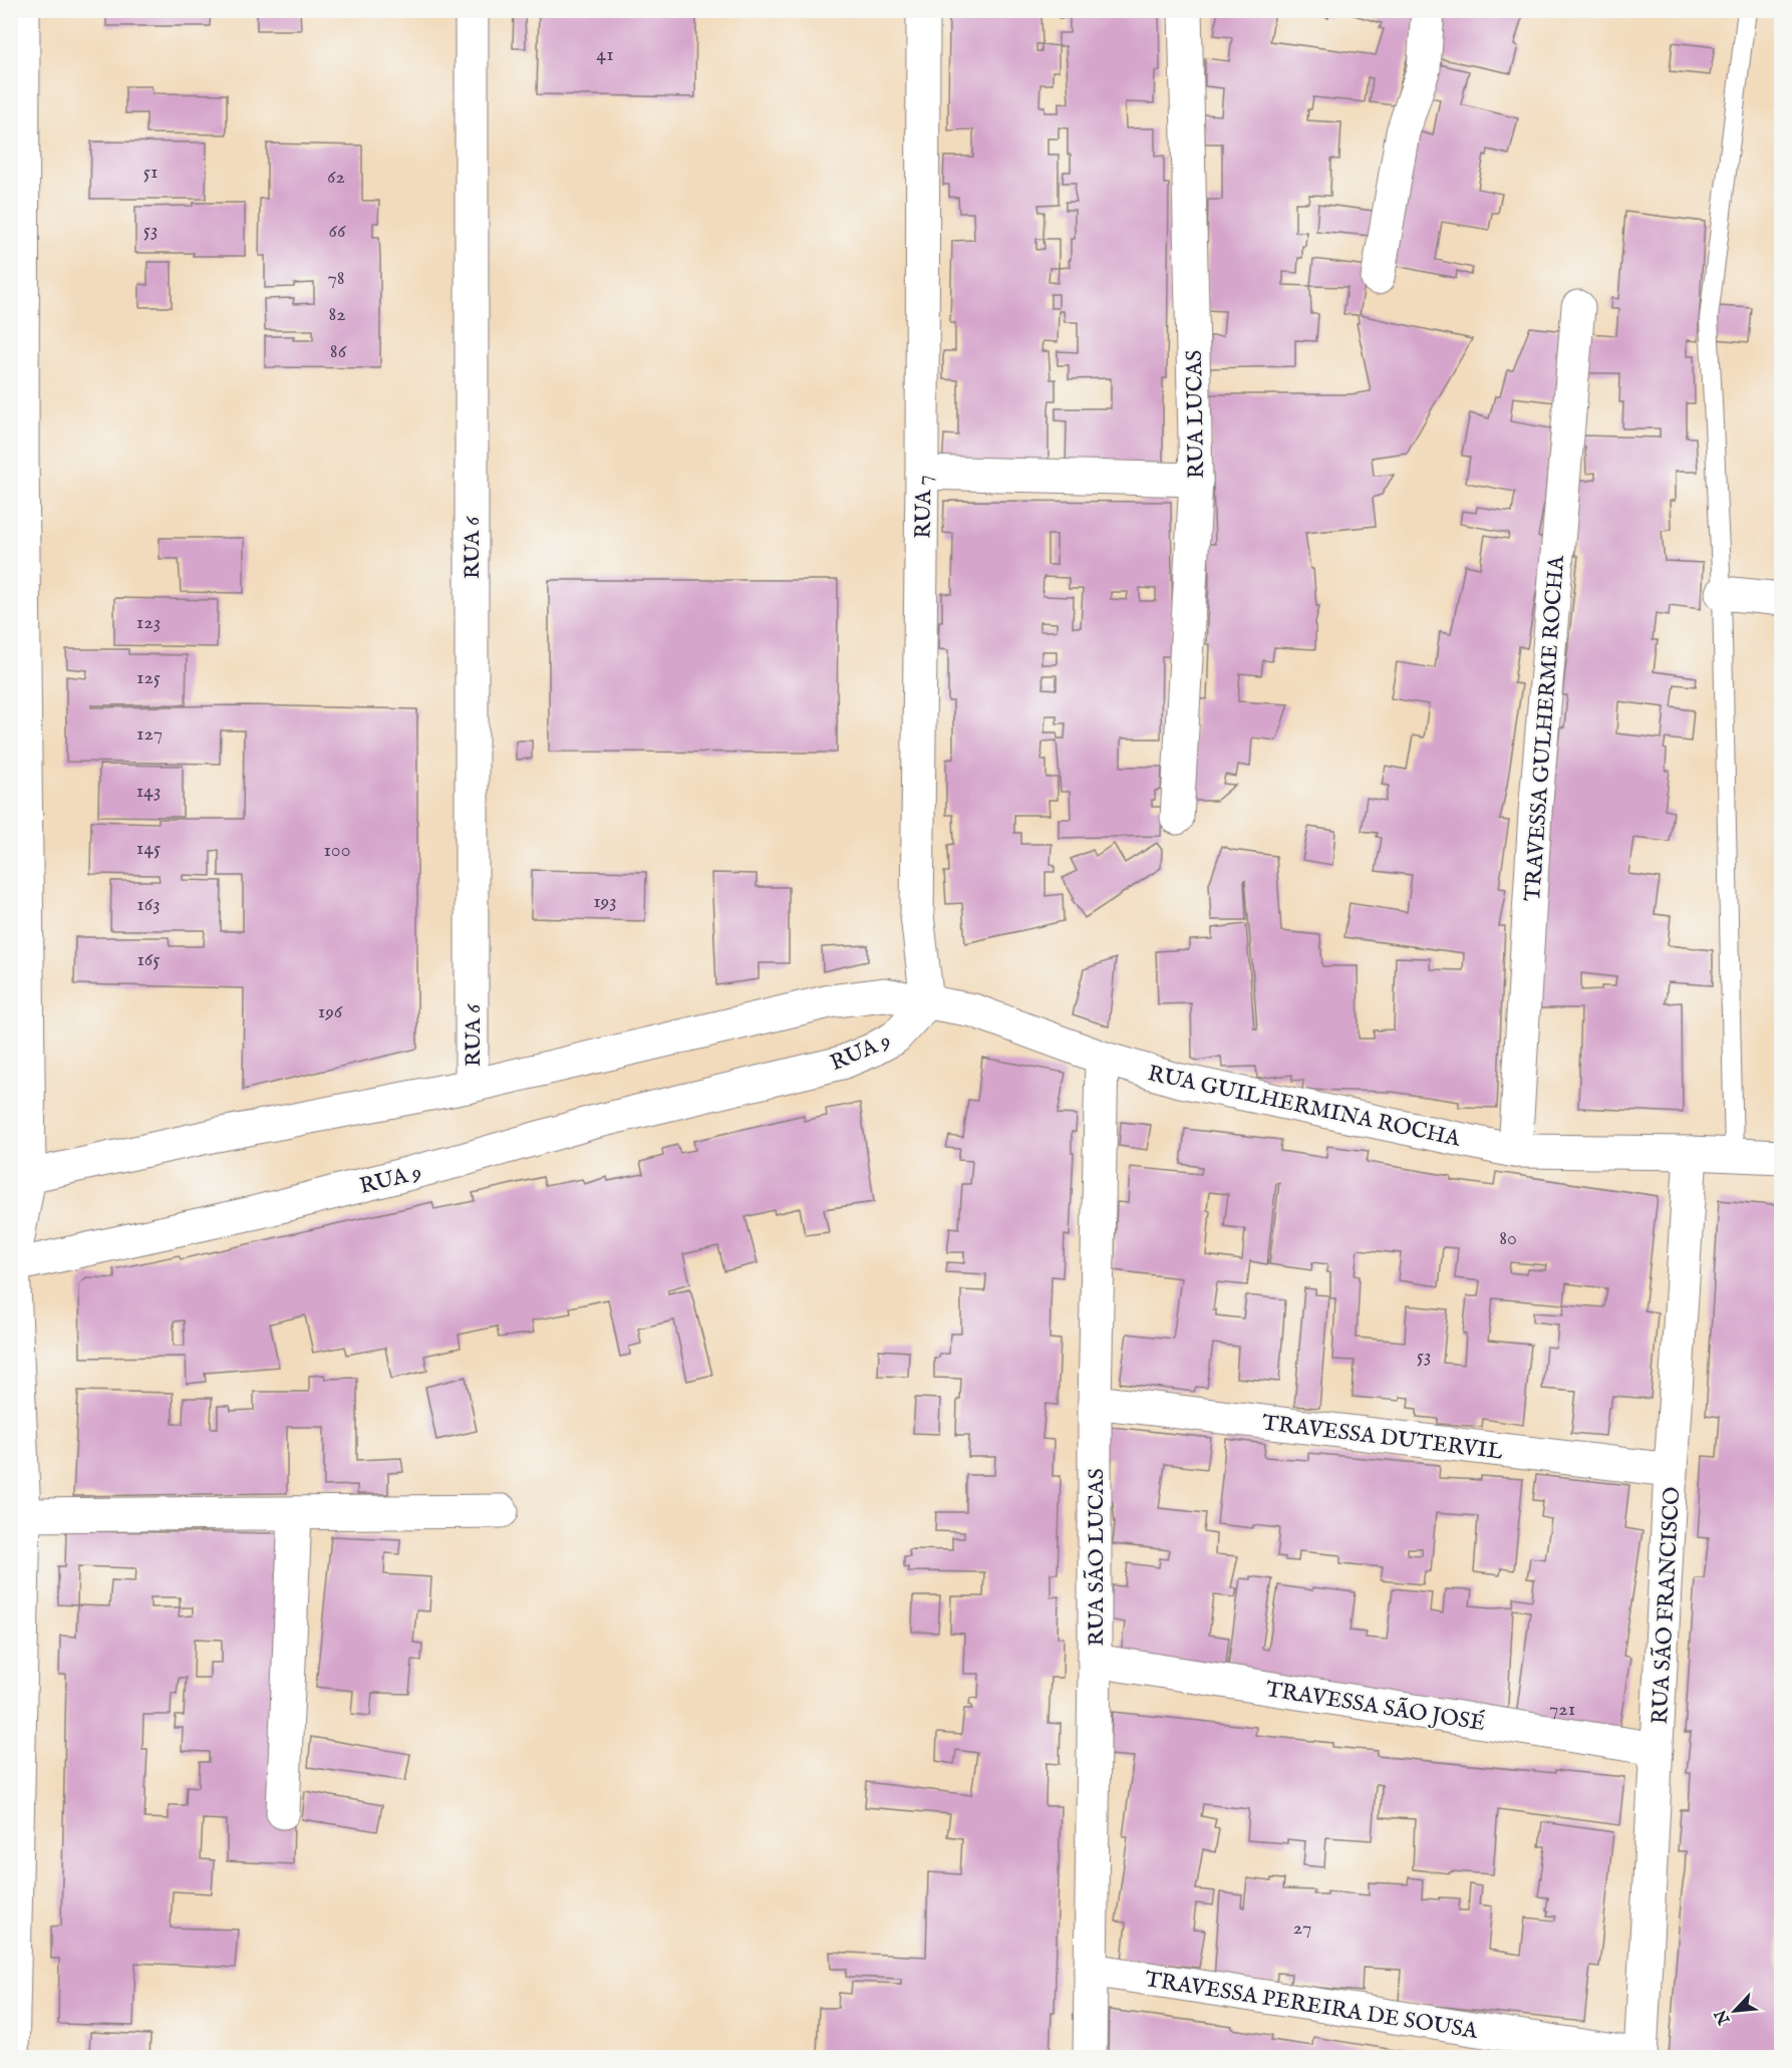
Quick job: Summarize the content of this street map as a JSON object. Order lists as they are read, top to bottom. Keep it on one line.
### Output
{"streets":{"street":["RUA LUCAS","RUA 7","RUA 6","TRAVESSA GULHERME ROCHA","RUA 9","RUA GUILHERMINA ROCHA","TRAVESSA DUTERVIL","RUA SÃO LUCAS","RUA SÃO FRANCISCO","TRAVESSA SÃO JOSÉ","TRAVESSA PEREIRA DE SOUSA"]},"crossings":[["RUA 7","RUA 9"],["RUA 7","RUA GUILHERMINA ROCHA"],["RUA 6","RUA 9"],["TRAVESSA GULHERME ROCHA","RUA GUILHERMINA ROCHA"],["RUA 9","RUA GUILHERMINA ROCHA"],["RUA GUILHERMINA ROCHA","RUA SÃO LUCAS"],["RUA GUILHERMINA ROCHA","RUA SÃO FRANCISCO"],["TRAVESSA DUTERVIL","RUA SÃO LUCAS"],["TRAVESSA DUTERVIL","RUA SÃO FRANCISCO"],["RUA SÃO LUCAS","TRAVESSA SÃO JOSÉ"],["RUA SÃO LUCAS","TRAVESSA PEREIRA DE SOUSA"],["RUA SÃO FRANCISCO","TRAVESSA SÃO JOSÉ"],["RUA SÃO FRANCISCO","TRAVESSA PEREIRA DE SOUSA"]],"house_numbers":["41","51","62","53","66","78","82","86","123","125","127","143","145","100","193","163","165","196","80","53","721","27"],"north":"bottom left"}
